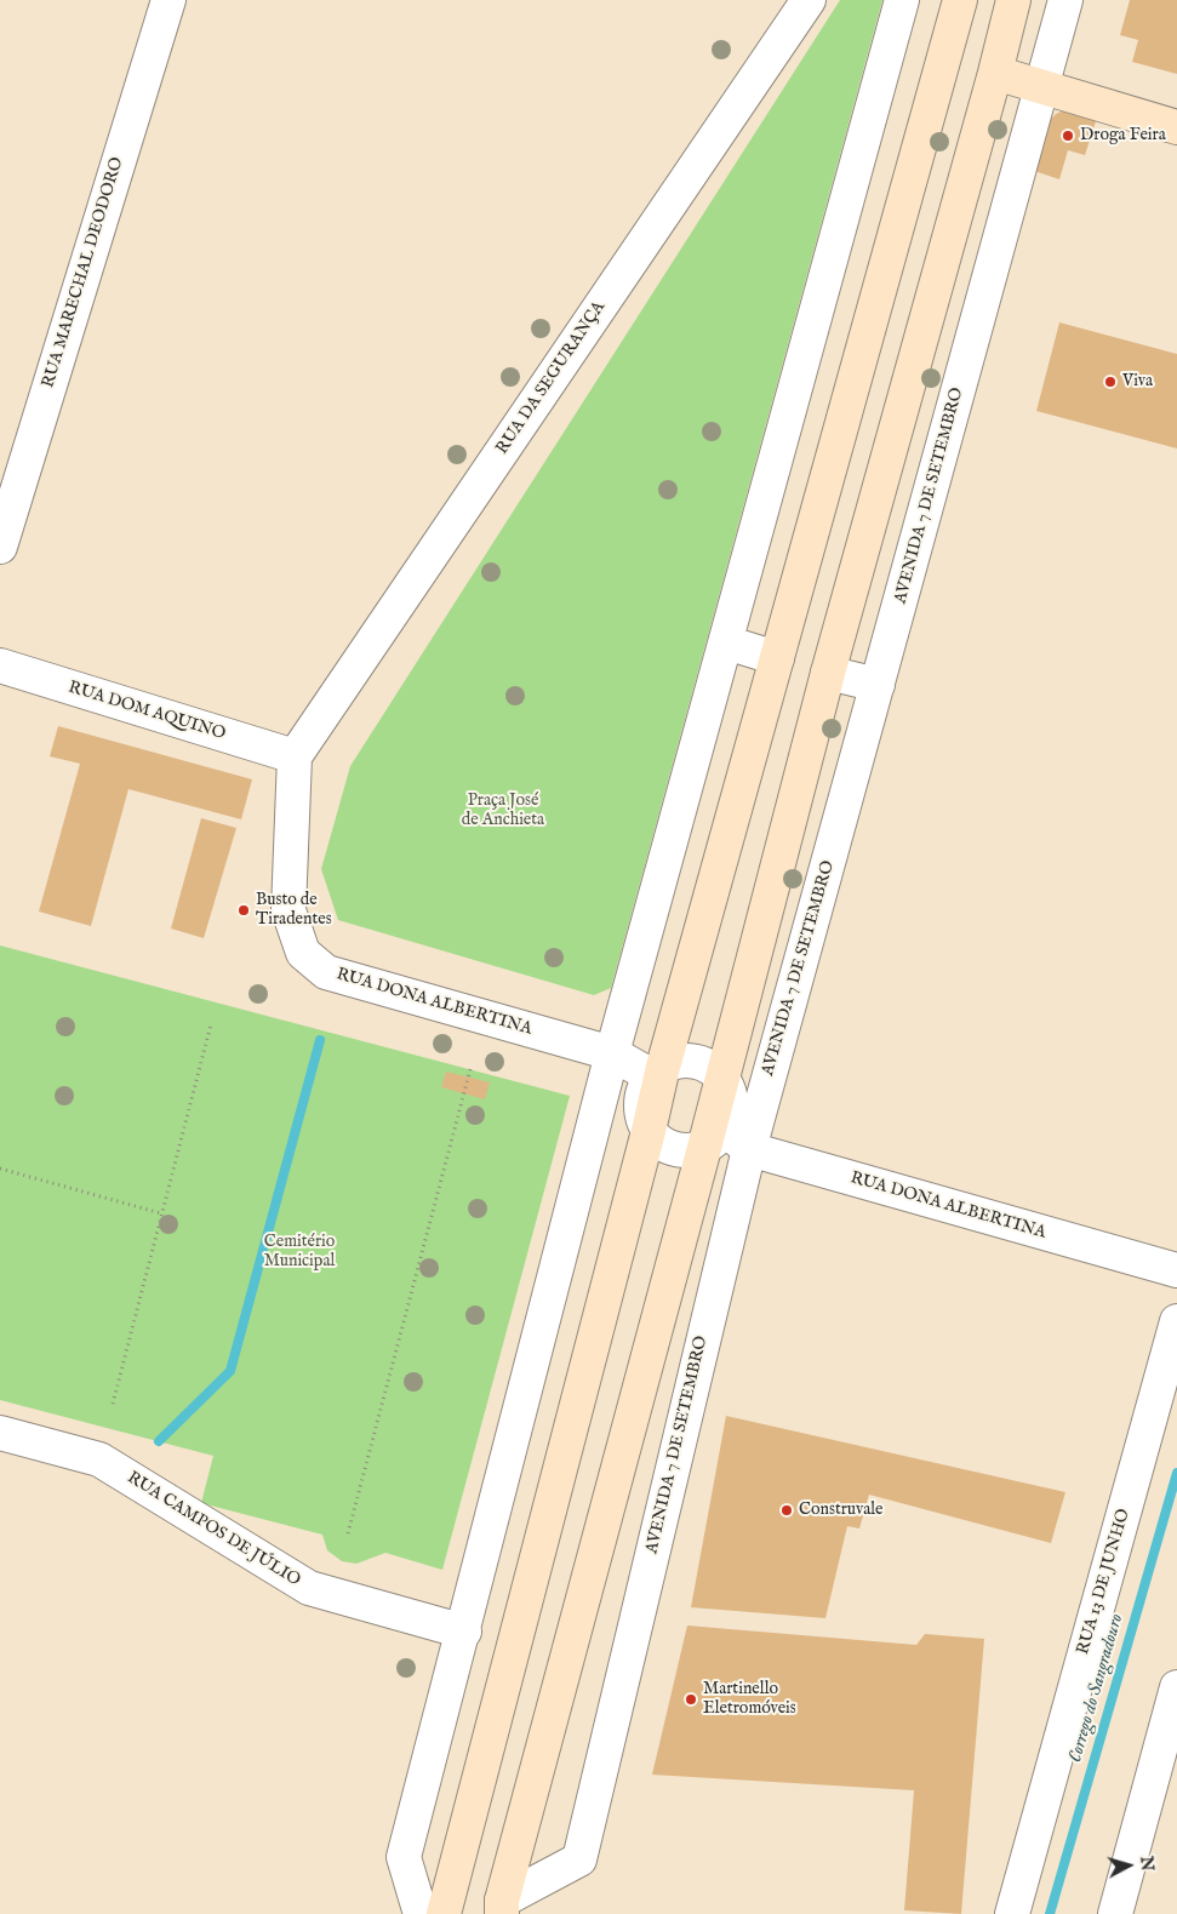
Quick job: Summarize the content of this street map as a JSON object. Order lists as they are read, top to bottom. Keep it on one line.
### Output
{"streets":{"main road":["AVENIDA 7 DE SETEMBRO"],"street":["RUA MARECHAL DEODORO","RUA DA SEGURANÇA","RUA DOM AQUINO","RUA DONA ALBERTINA","RUA CAMPOS DE JÚLIO","RUA 13 DE JUNHO"]},"crossings":[["RUA DA SEGURANÇA","RUA DOM AQUINO"],["RUA DA SEGURANÇA","RUA DONA ALBERTINA"],["AVENIDA 7 DE SETEMBRO","RUA DONA ALBERTINA"],["RUA DOM AQUINO","RUA DONA ALBERTINA"]],"water":["Corrego do Sangradouro"],"parks":["Praça José de Anchieta","Cemitério Municipal"],"places":["Droga Feira","Viva","Busto de Tiradentes","Construvale","Martinello Eletromóveis"],"north":"right"}
